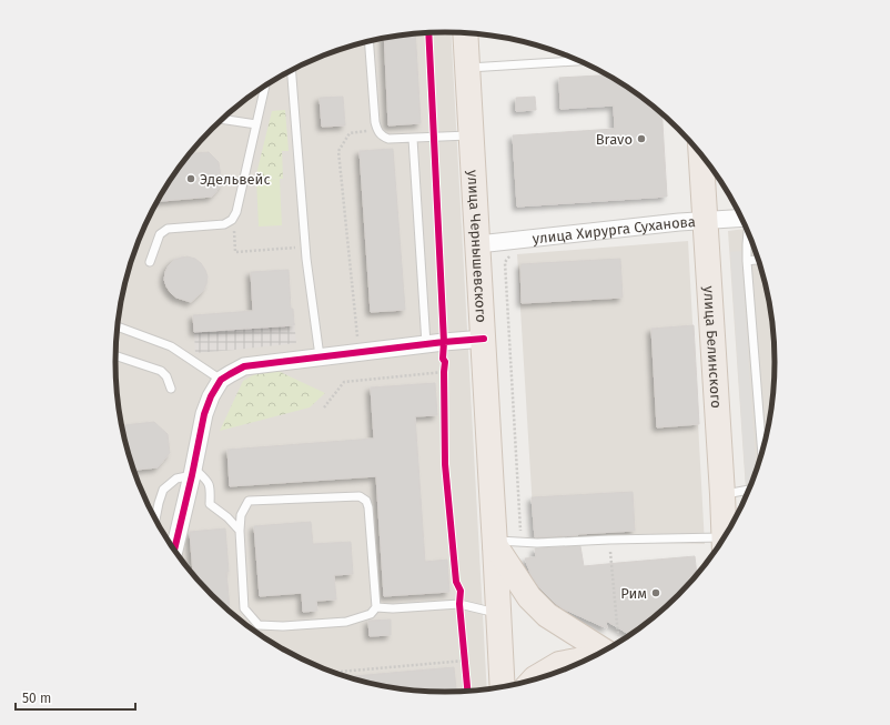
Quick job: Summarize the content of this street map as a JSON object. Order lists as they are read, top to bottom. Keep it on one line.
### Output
{"streets":{"main road":["улица Чернышевского","улица Белинского"],"street":["улица Хирурга Суханова"]},"crossings":[["улица Хирурга Суханова","улица Чернышевского"],["улица Хирурга Суханова","улица Белинского"]],"places":["Bravo","Эдельвейс","Рим"],"scale_bar":"50 m"}
